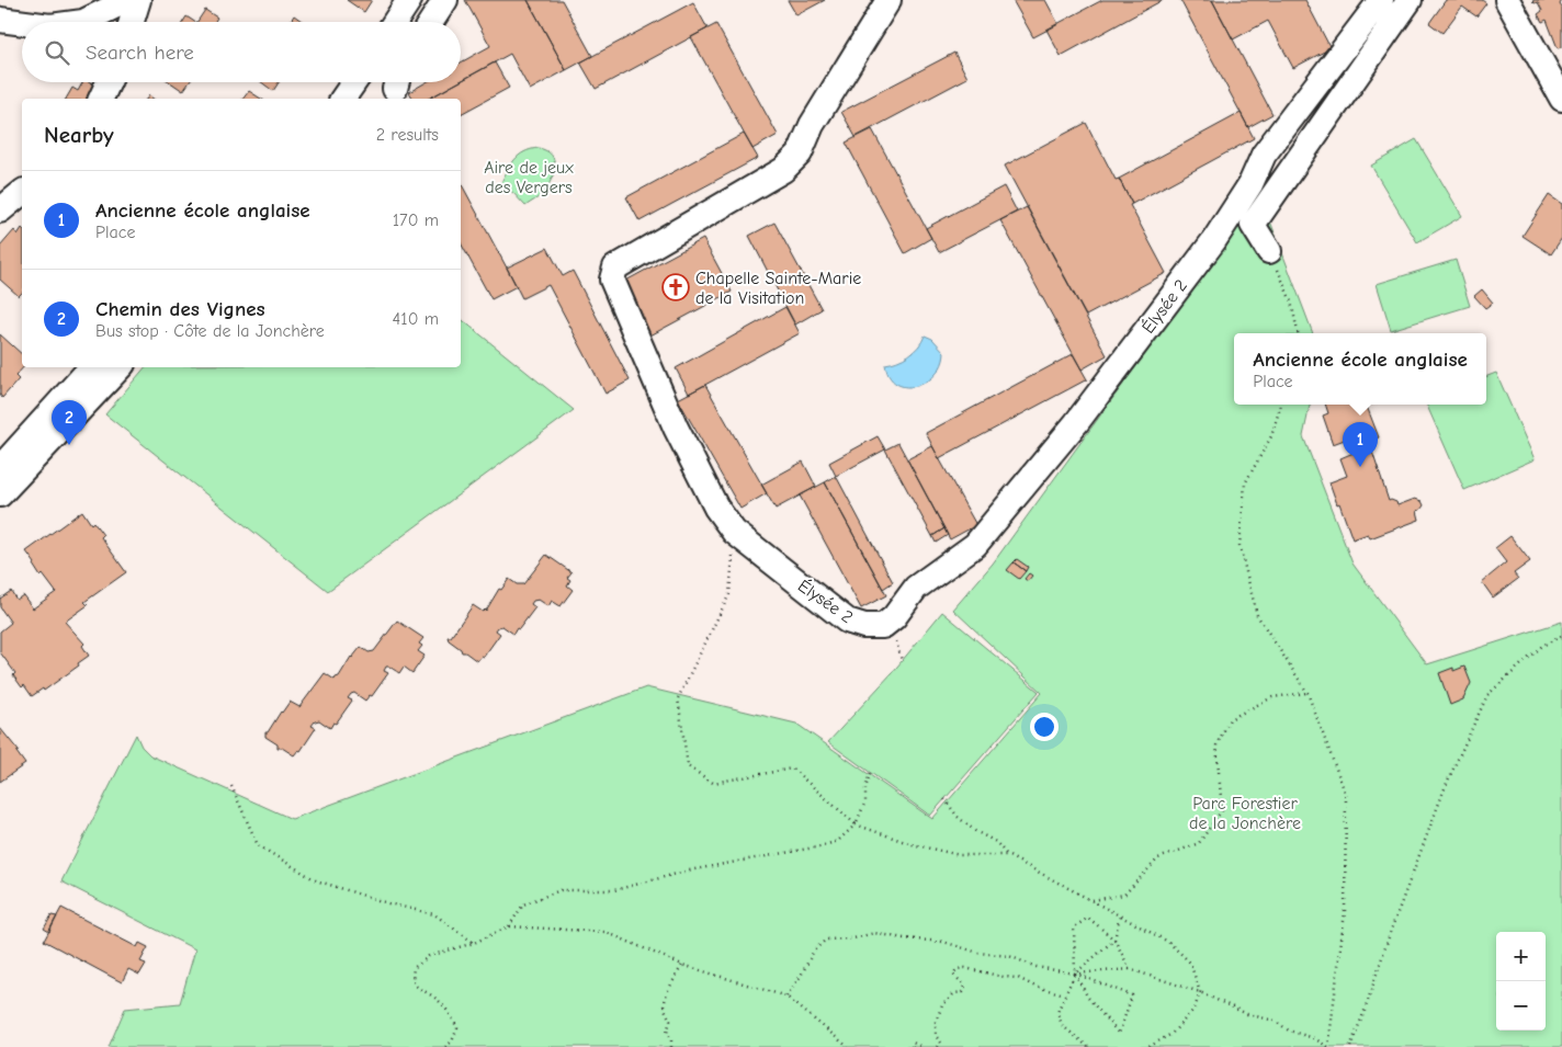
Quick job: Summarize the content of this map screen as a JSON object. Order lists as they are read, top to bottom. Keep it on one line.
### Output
{"streets":{"street":["Élysée 2"]},"parks":["Aire de jeux des Vergers","Parc Forestier de la Jonchère"],"places":{"church":["Chapelle Sainte-Marie de la Visitation"]},"page":{"search":"Search here","heading":["Nearby","2 results"],"list":[{"mark":"1","name":"Ancienne école anglaise","note":"Place","value":"170 m"},{"mark":"2","name":"Chemin des Vignes","note":"Bus stop · Côte de la Jonchère","value":"410 m"}],"popup":["Ancienne école anglaise","Place"],"pins":["2","1"],"map_buttons":["+","−"]}}
